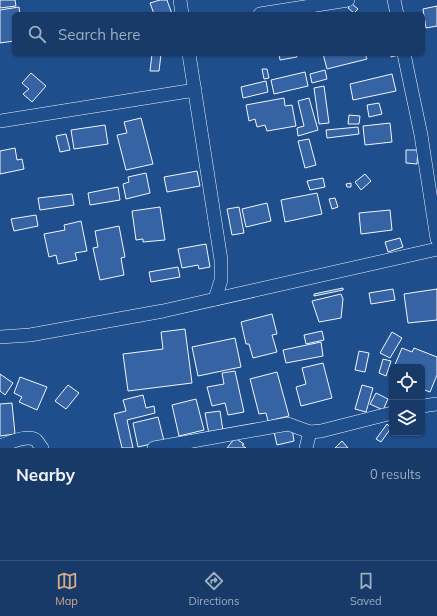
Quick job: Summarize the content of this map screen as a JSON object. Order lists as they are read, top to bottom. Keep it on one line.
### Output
{"page":{"search":"Search here","heading":["Nearby","0 results"],"nav":["Map","Directions","Saved"]}}
